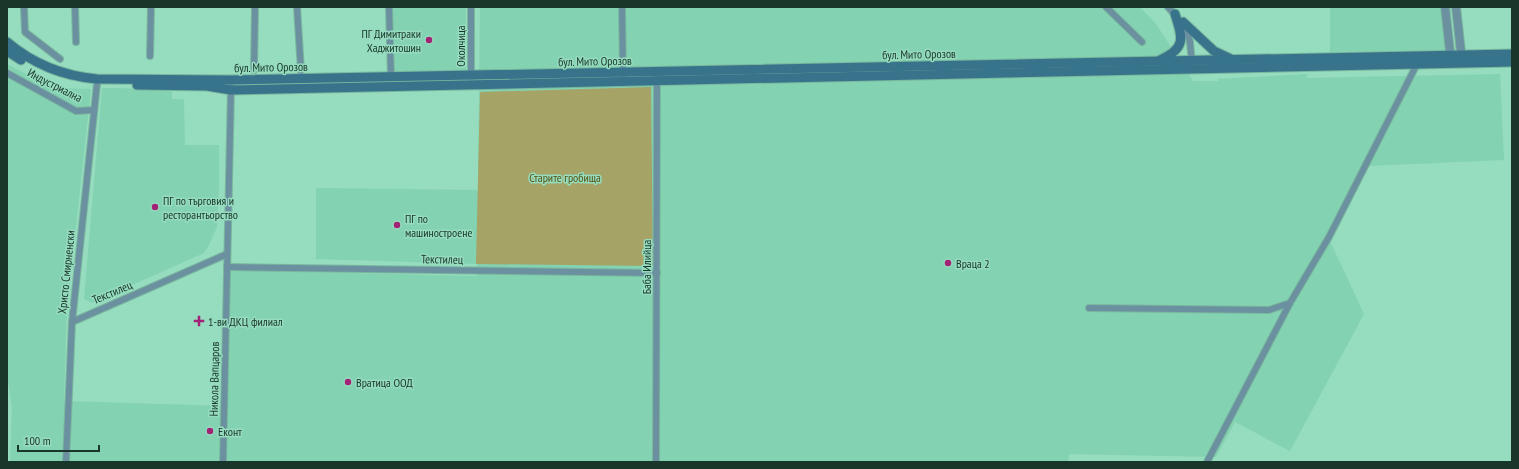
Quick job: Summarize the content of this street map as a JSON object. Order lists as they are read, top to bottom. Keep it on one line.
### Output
{"streets":{"main road":["бул. Мито Орозов"],"street":["Околчица","Индустриална","Текстилец","Баба Илийца","Христо Смирненски","Никола Вапцаров"]},"crossings":[["Околчица","бул. Мито Орозов"],["бул. Мито Орозов","Баба Илийца"],["бул. Мито Орозов","Христо Смирненски"],["бул. Мито Орозов","Никола Вапцаров"],["Индустриална","Христо Смирненски"],["Текстилец","Баба Илийца"],["Текстилец","Христо Смирненски"],["Текстилец","Никола Вапцаров"]],"parks":["Старите гробища"],"places":{"other":["ПГ Димитраки Хаджитошин","ПГ по търговия и ресторантьорство","ПГ по машиностроене","Враца 2","Вратица ООД","Еконт"],"health":["1-ви ДКЦ филиал"]},"scale_bar":"100 m"}
